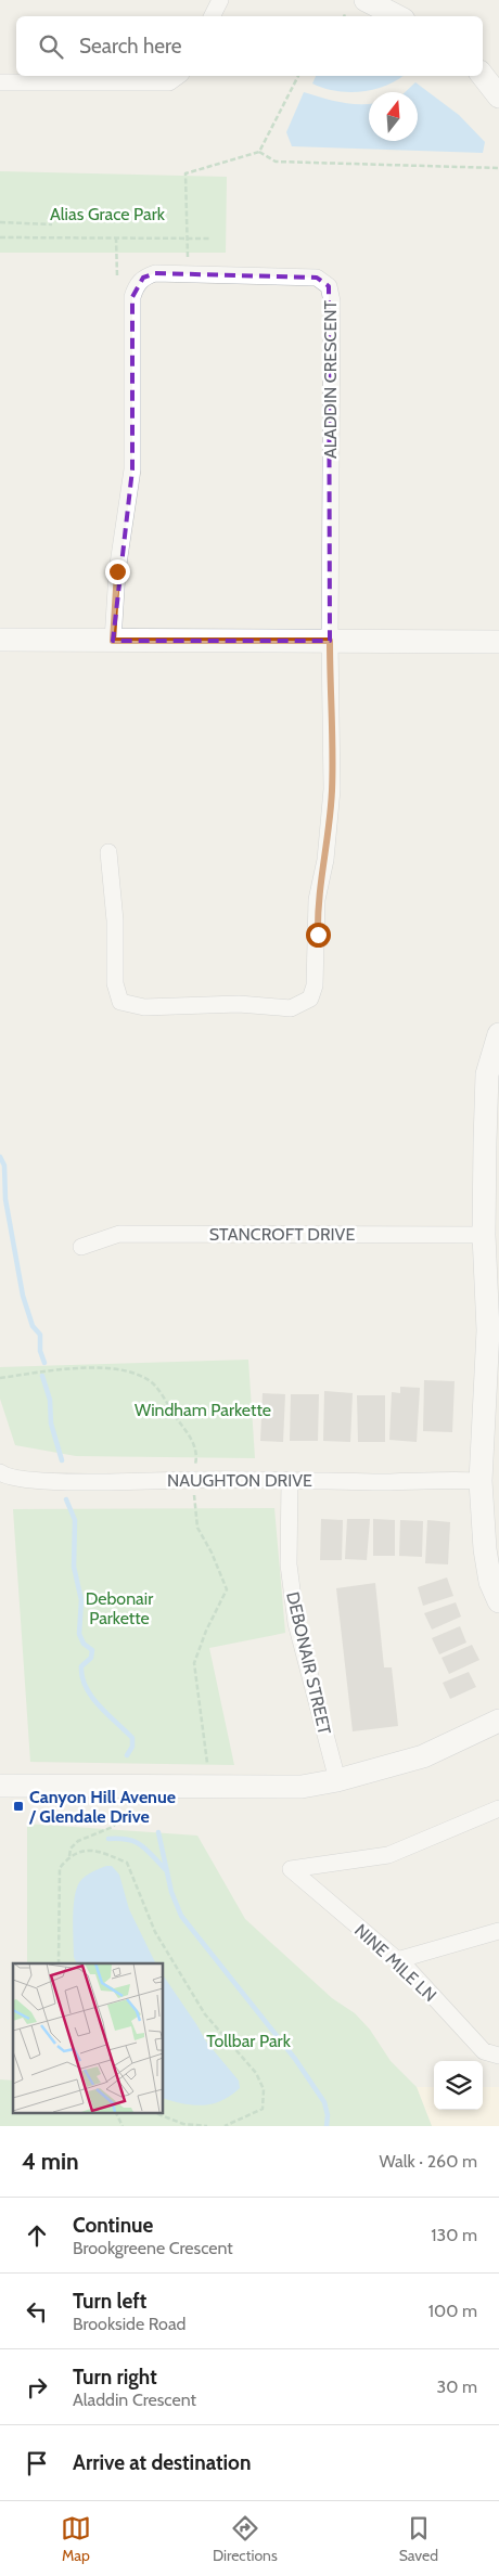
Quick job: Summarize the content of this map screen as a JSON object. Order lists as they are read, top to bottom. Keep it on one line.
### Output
{"streets":{"street":["ALADDIN CRESCENT","STANCROFT DRIVE","NAUGHTON DRIVE","DEBONAIR STREET","NINE MILE LN"]},"crossings":[["NAUGHTON DRIVE","DEBONAIR STREET"]],"parks":["Alias Grace Park","Windham Parkette","Debonair Parkette","Tollbar Park"],"places":{"transit":["Canyon Hill Avenue / Glendale Drive"]},"north":"top","page":{"search":"Search here","heading":["4 min","Walk · 260 m"],"list":[["Continue","Brookgreene Crescent","130 m"],["Turn left","Brookside Road","100 m"],["Turn right","Aladdin Crescent","30 m"],"Arrive at destination"],"nav":["Map","Directions","Saved"]}}
